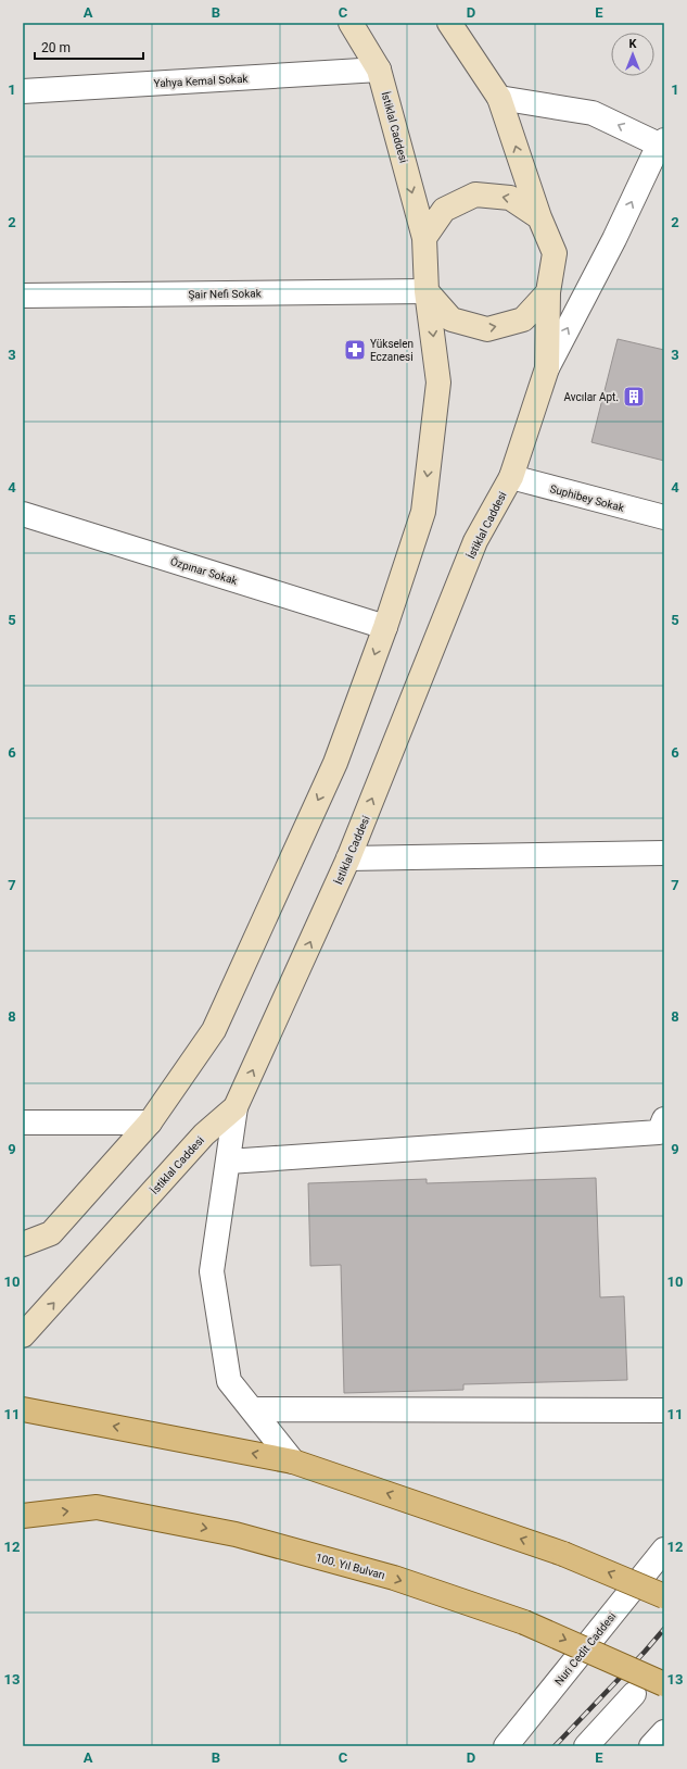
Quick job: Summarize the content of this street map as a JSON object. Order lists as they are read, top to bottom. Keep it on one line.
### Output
{"streets":{"main road":["İstiklal Caddesi","100. Yıl Bulvarı"],"street":["Yahya Kemal Sokak","Şair Nefi Sokak","Suphibey Sokak","Özpınar Sokak","Nuri Cedit Caddesi"]},"crossings":[["Yahya Kemal Sokak","İstiklal Caddesi"],["İstiklal Caddesi","Şair Nefi Sokak"],["İstiklal Caddesi","Suphibey Sokak"]],"places":{"pharmacy":["Yükselen Eczanesi"],"building":["Avcılar Apt."]},"scale_bar":"20 m","north":"top","grid":{"columns":["A","B","C","D","E"],"rows":["1","2","3","4","5","6","7","8","9","10","11","12","13"]}}
